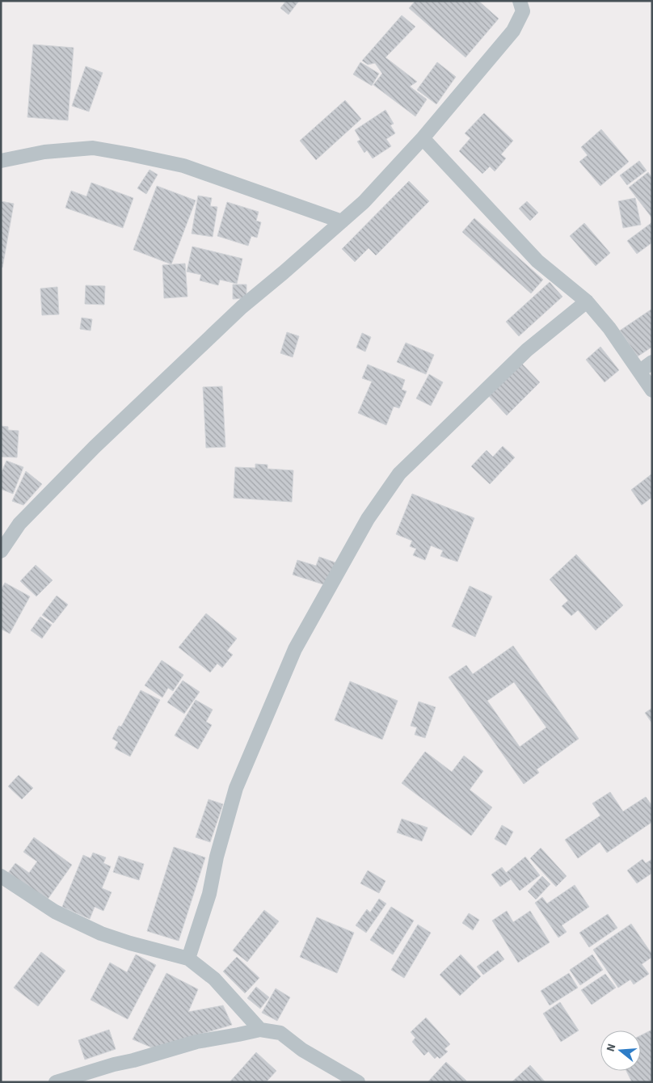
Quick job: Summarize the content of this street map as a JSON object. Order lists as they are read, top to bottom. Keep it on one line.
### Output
{"north":"left"}
